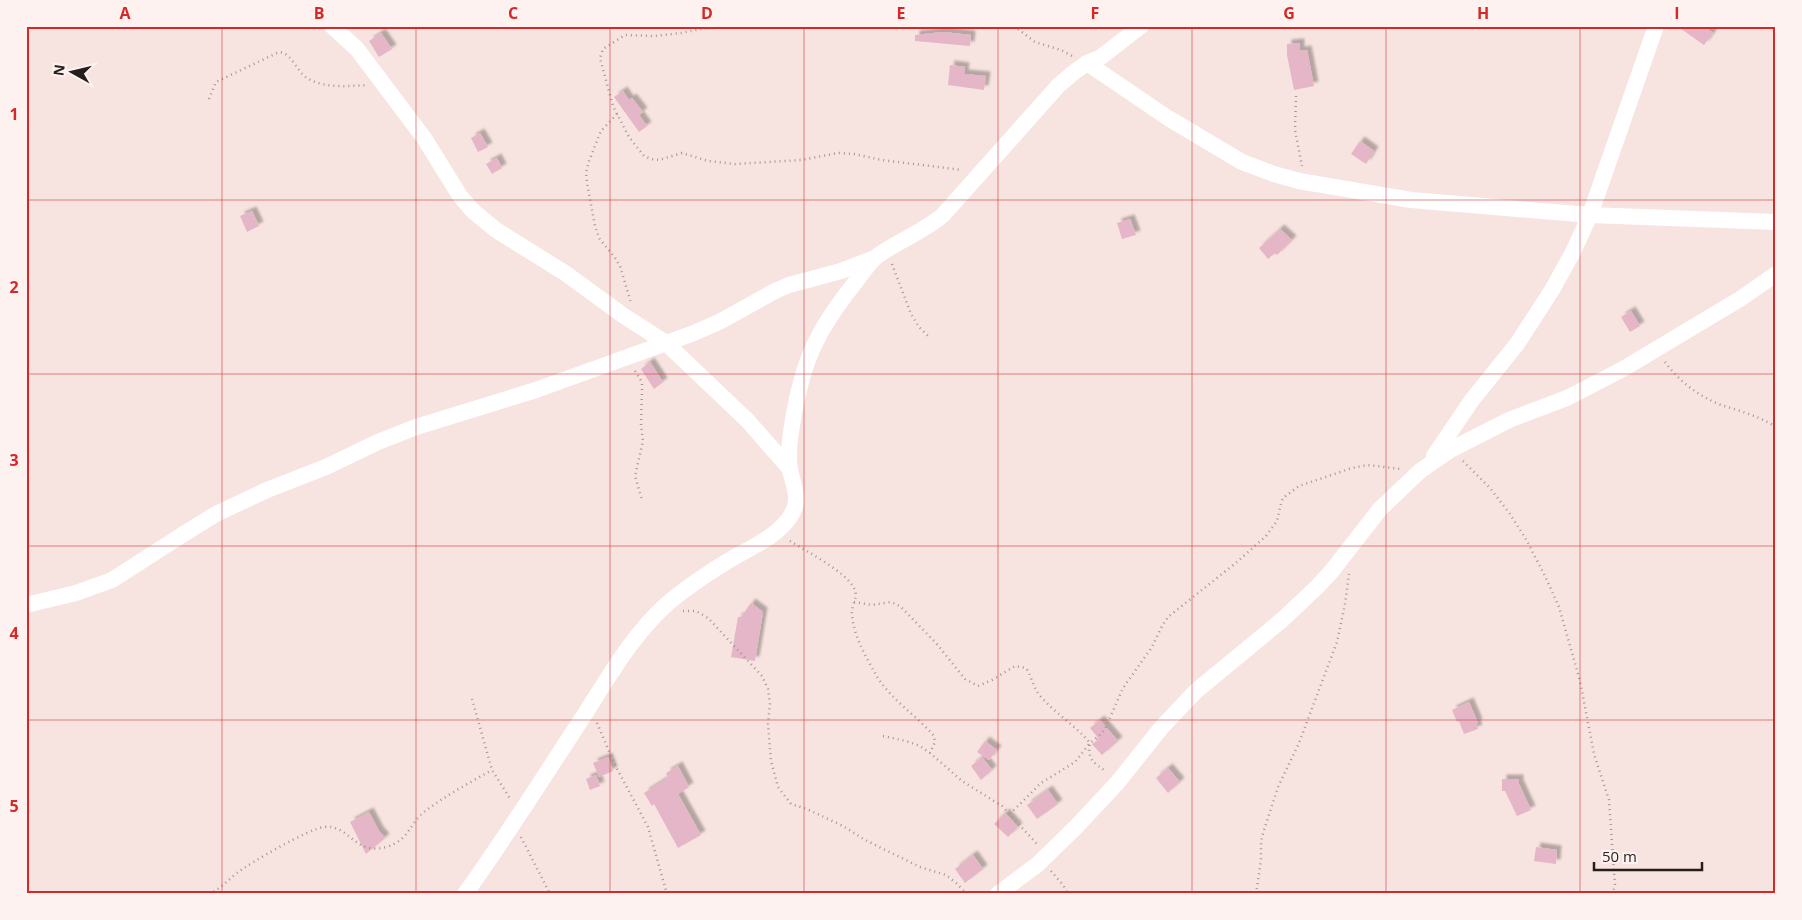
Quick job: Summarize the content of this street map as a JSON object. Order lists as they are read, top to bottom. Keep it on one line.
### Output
{"scale_bar":"50 m","north":"left","grid":{"columns":["A","B","C","D","E","F","G","H","I"],"rows":["1","2","3","4","5"]}}
